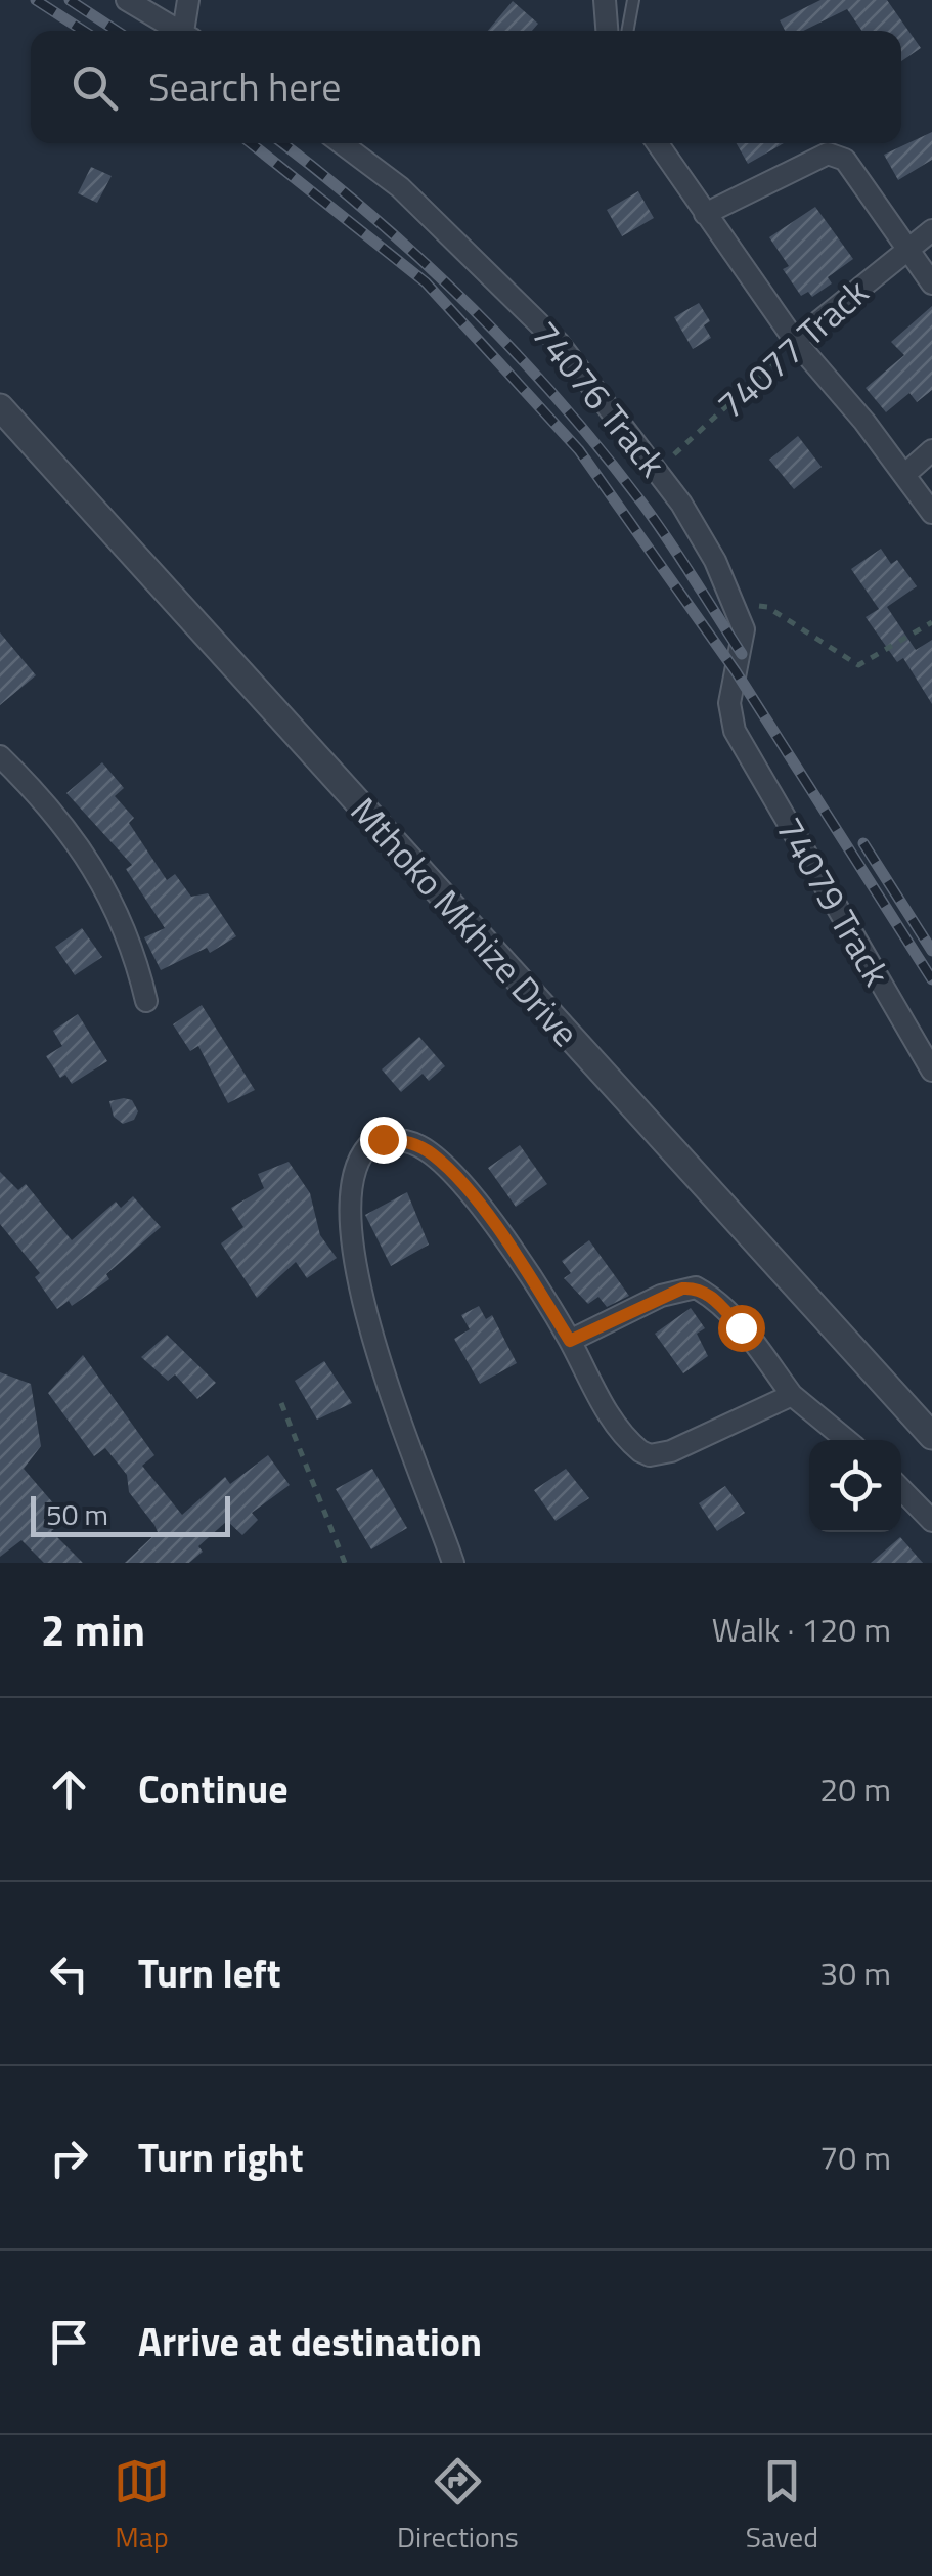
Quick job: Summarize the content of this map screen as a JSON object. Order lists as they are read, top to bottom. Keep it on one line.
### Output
{"streets":{"street":["74077 Track","74076 Track","74079 Track","Mthoko Mkhize Drive"]},"crossings":[["74077 Track","74076 Track"],["74076 Track","74079 Track"]],"scale_bar":"50 m","page":{"search":"Search here","scale":"50 m","heading":["2 min","Walk · 120 m"],"list":[["Continue","20 m"],["Turn left","30 m"],["Turn right","70 m"],"Arrive at destination"],"nav":["Map","Directions","Saved"]}}
